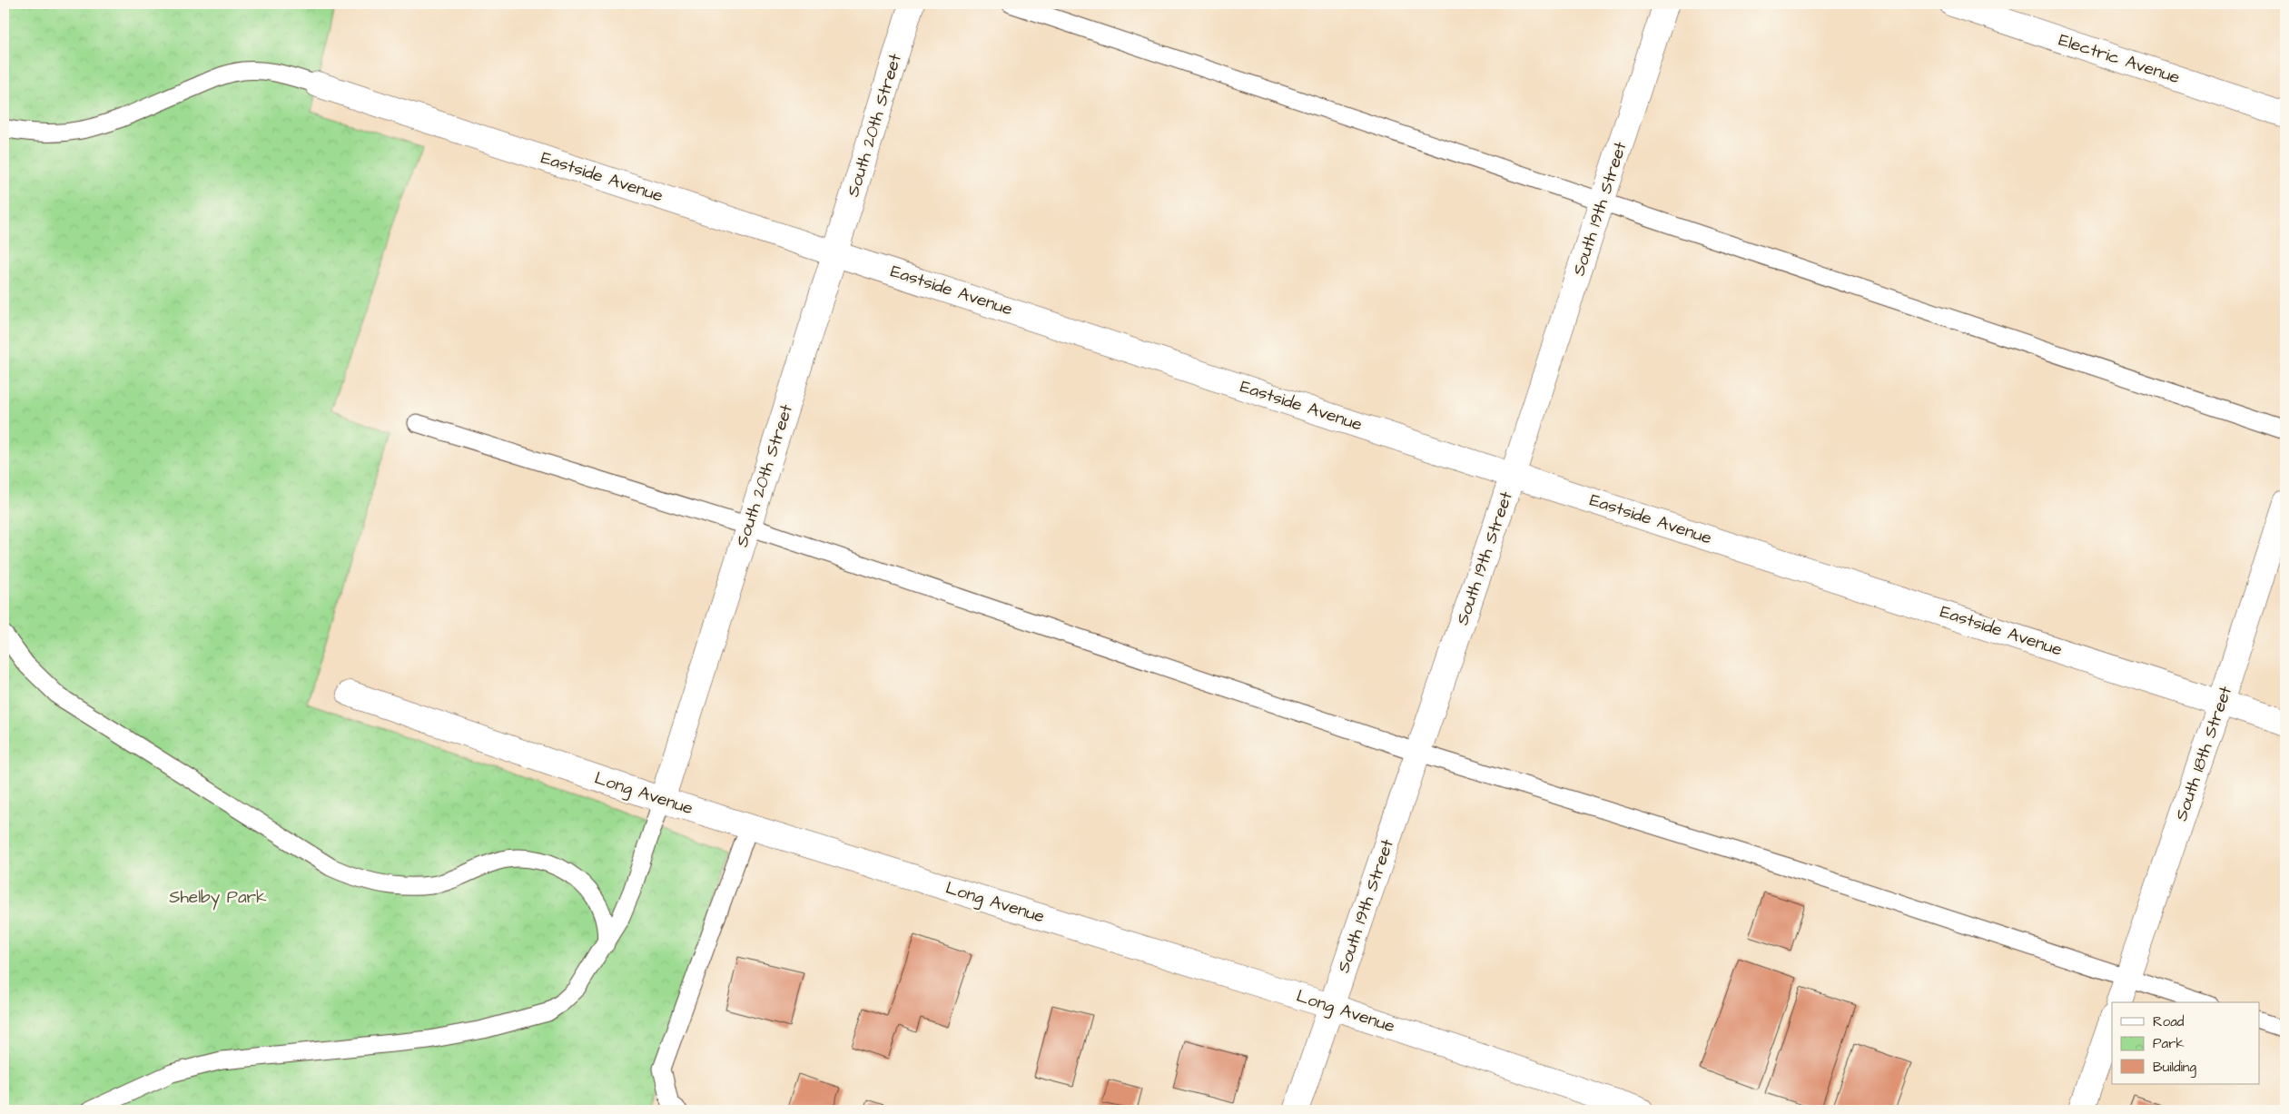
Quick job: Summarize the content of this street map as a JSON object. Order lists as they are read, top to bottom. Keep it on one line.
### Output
{"streets":{"street":["Electric Avenue","South 20th Street","Eastside Avenue","South 19th Street","South 18th Street","Long Avenue"]},"crossings":[["South 20th Street","Eastside Avenue"],["South 20th Street","Long Avenue"],["Eastside Avenue","South 19th Street"],["Eastside Avenue","South 18th Street"],["South 19th Street","Long Avenue"]],"parks":["Shelby Park"],"legend":["Road","Park","Building"]}
